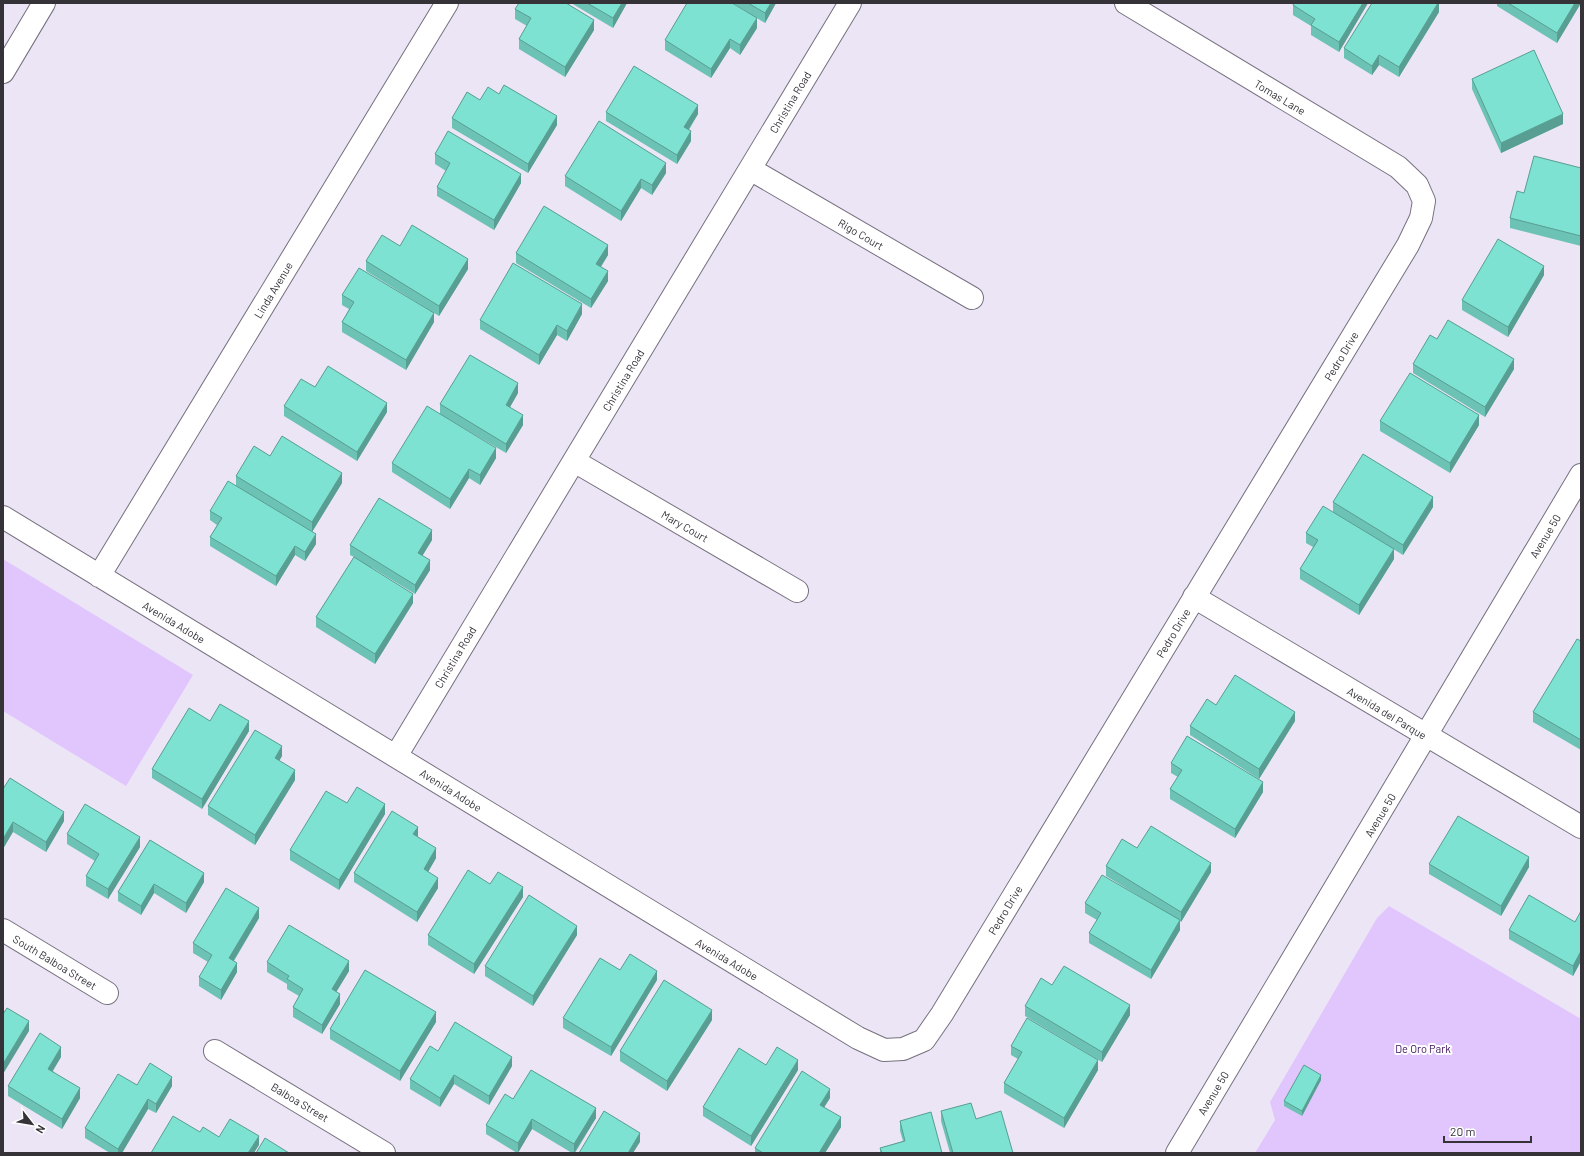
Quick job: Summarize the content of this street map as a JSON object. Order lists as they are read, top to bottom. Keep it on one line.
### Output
{"streets":{"street":["Tomas Lane","Christina Road","Rigo Court","Linda Avenue","Pedro Drive","Mary Court","Avenue 50","Avenida Adobe","Avenida del Parque","South Balboa Street","Balboa Street"]},"crossings":[["Tomas Lane","Pedro Drive"],["Christina Road","Rigo Court"],["Christina Road","Mary Court"],["Christina Road","Avenida Adobe"],["Linda Avenue","Avenida Adobe"],["Pedro Drive","Avenida Adobe"],["Pedro Drive","Avenida del Parque"],["Avenue 50","Avenida del Parque"]],"parks":["De Oro Park"],"scale_bar":"20 m","north":"bottom right"}
